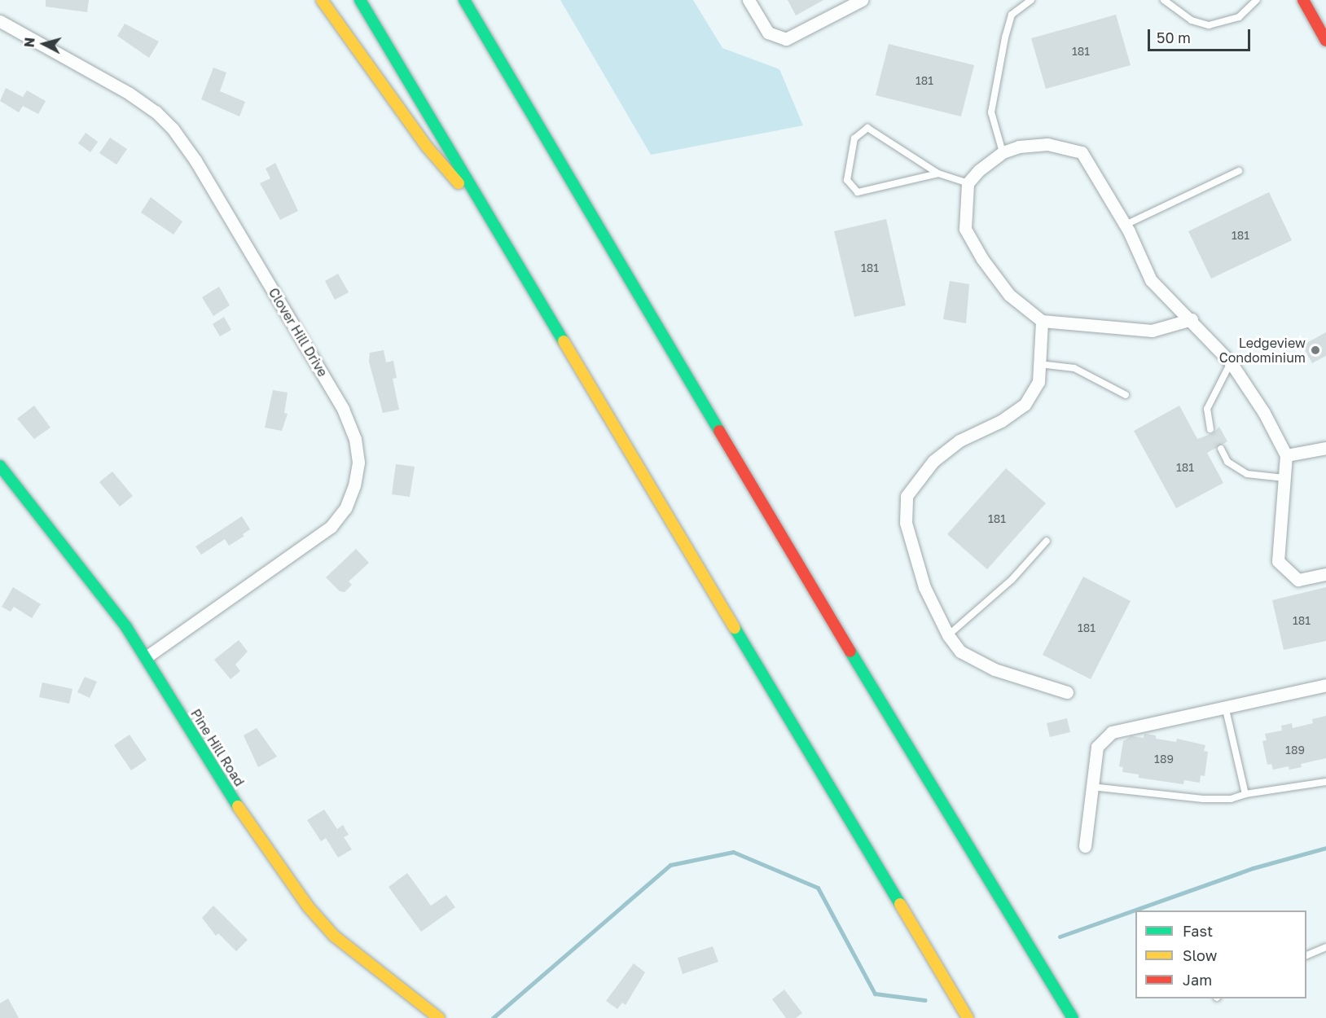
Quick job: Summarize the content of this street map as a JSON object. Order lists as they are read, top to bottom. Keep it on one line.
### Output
{"streets":{"main road":["Pine Hill Road"],"street":["Clover Hill Drive"]},"crossings":[["Clover Hill Drive","Pine Hill Road"]],"places":["Ledgeview Condominium"],"house_numbers":["181","181","181","181","181","181","181","181","189","189"],"legend":["Fast","Slow","Jam"],"scale_bar":"50 m","north":"left"}
